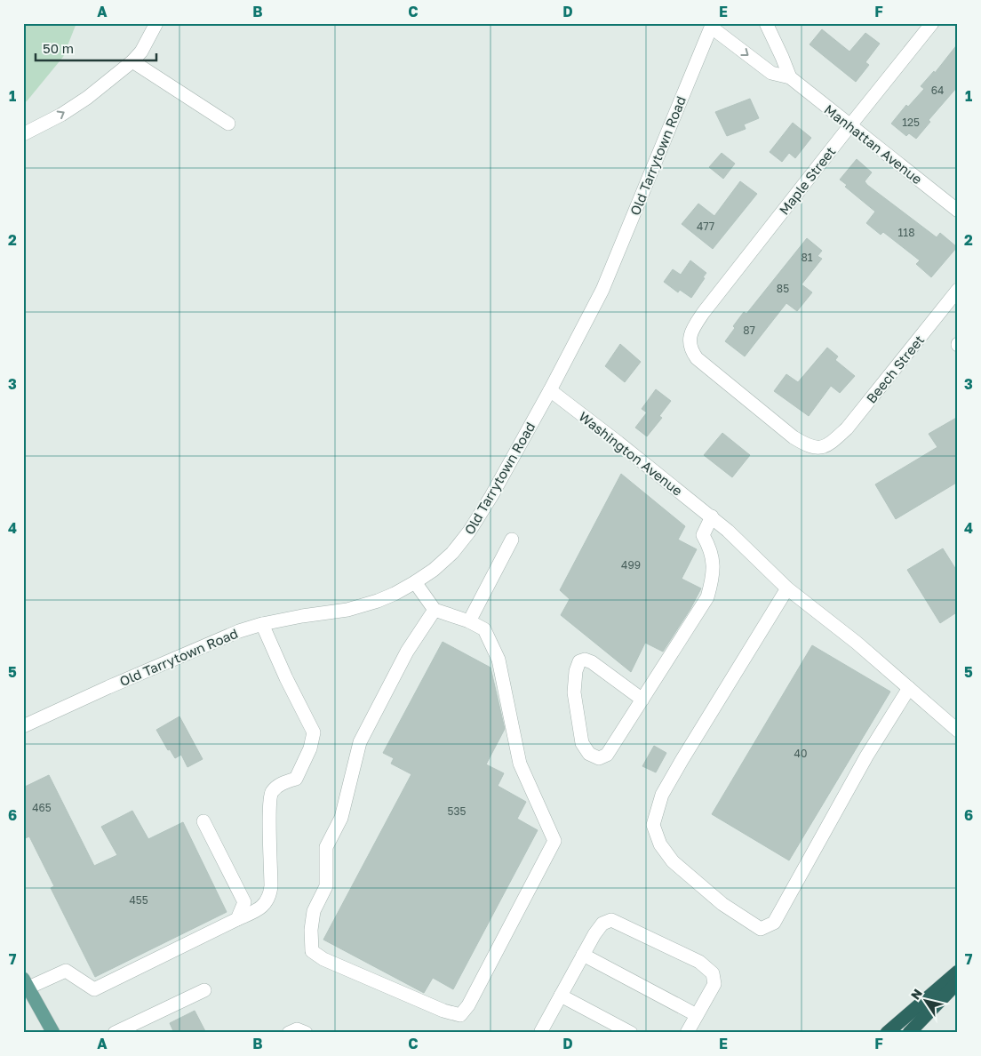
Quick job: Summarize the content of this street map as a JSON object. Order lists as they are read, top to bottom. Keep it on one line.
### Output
{"streets":{"street":["Manhattan Avenue","Old Tarrytown Road","Maple Street","Beech Street","Washington Avenue"]},"crossings":[["Manhattan Avenue","Old Tarrytown Road"],["Manhattan Avenue","Maple Street"],["Old Tarrytown Road","Washington Avenue"],["Maple Street","Beech Street"]],"house_numbers":["64","125","477","118","81","85","87","499","40","465","535","455"],"scale_bar":"50 m","north":"top left","grid":{"columns":["A","B","C","D","E","F"],"rows":["1","2","3","4","5","6","7"]}}
